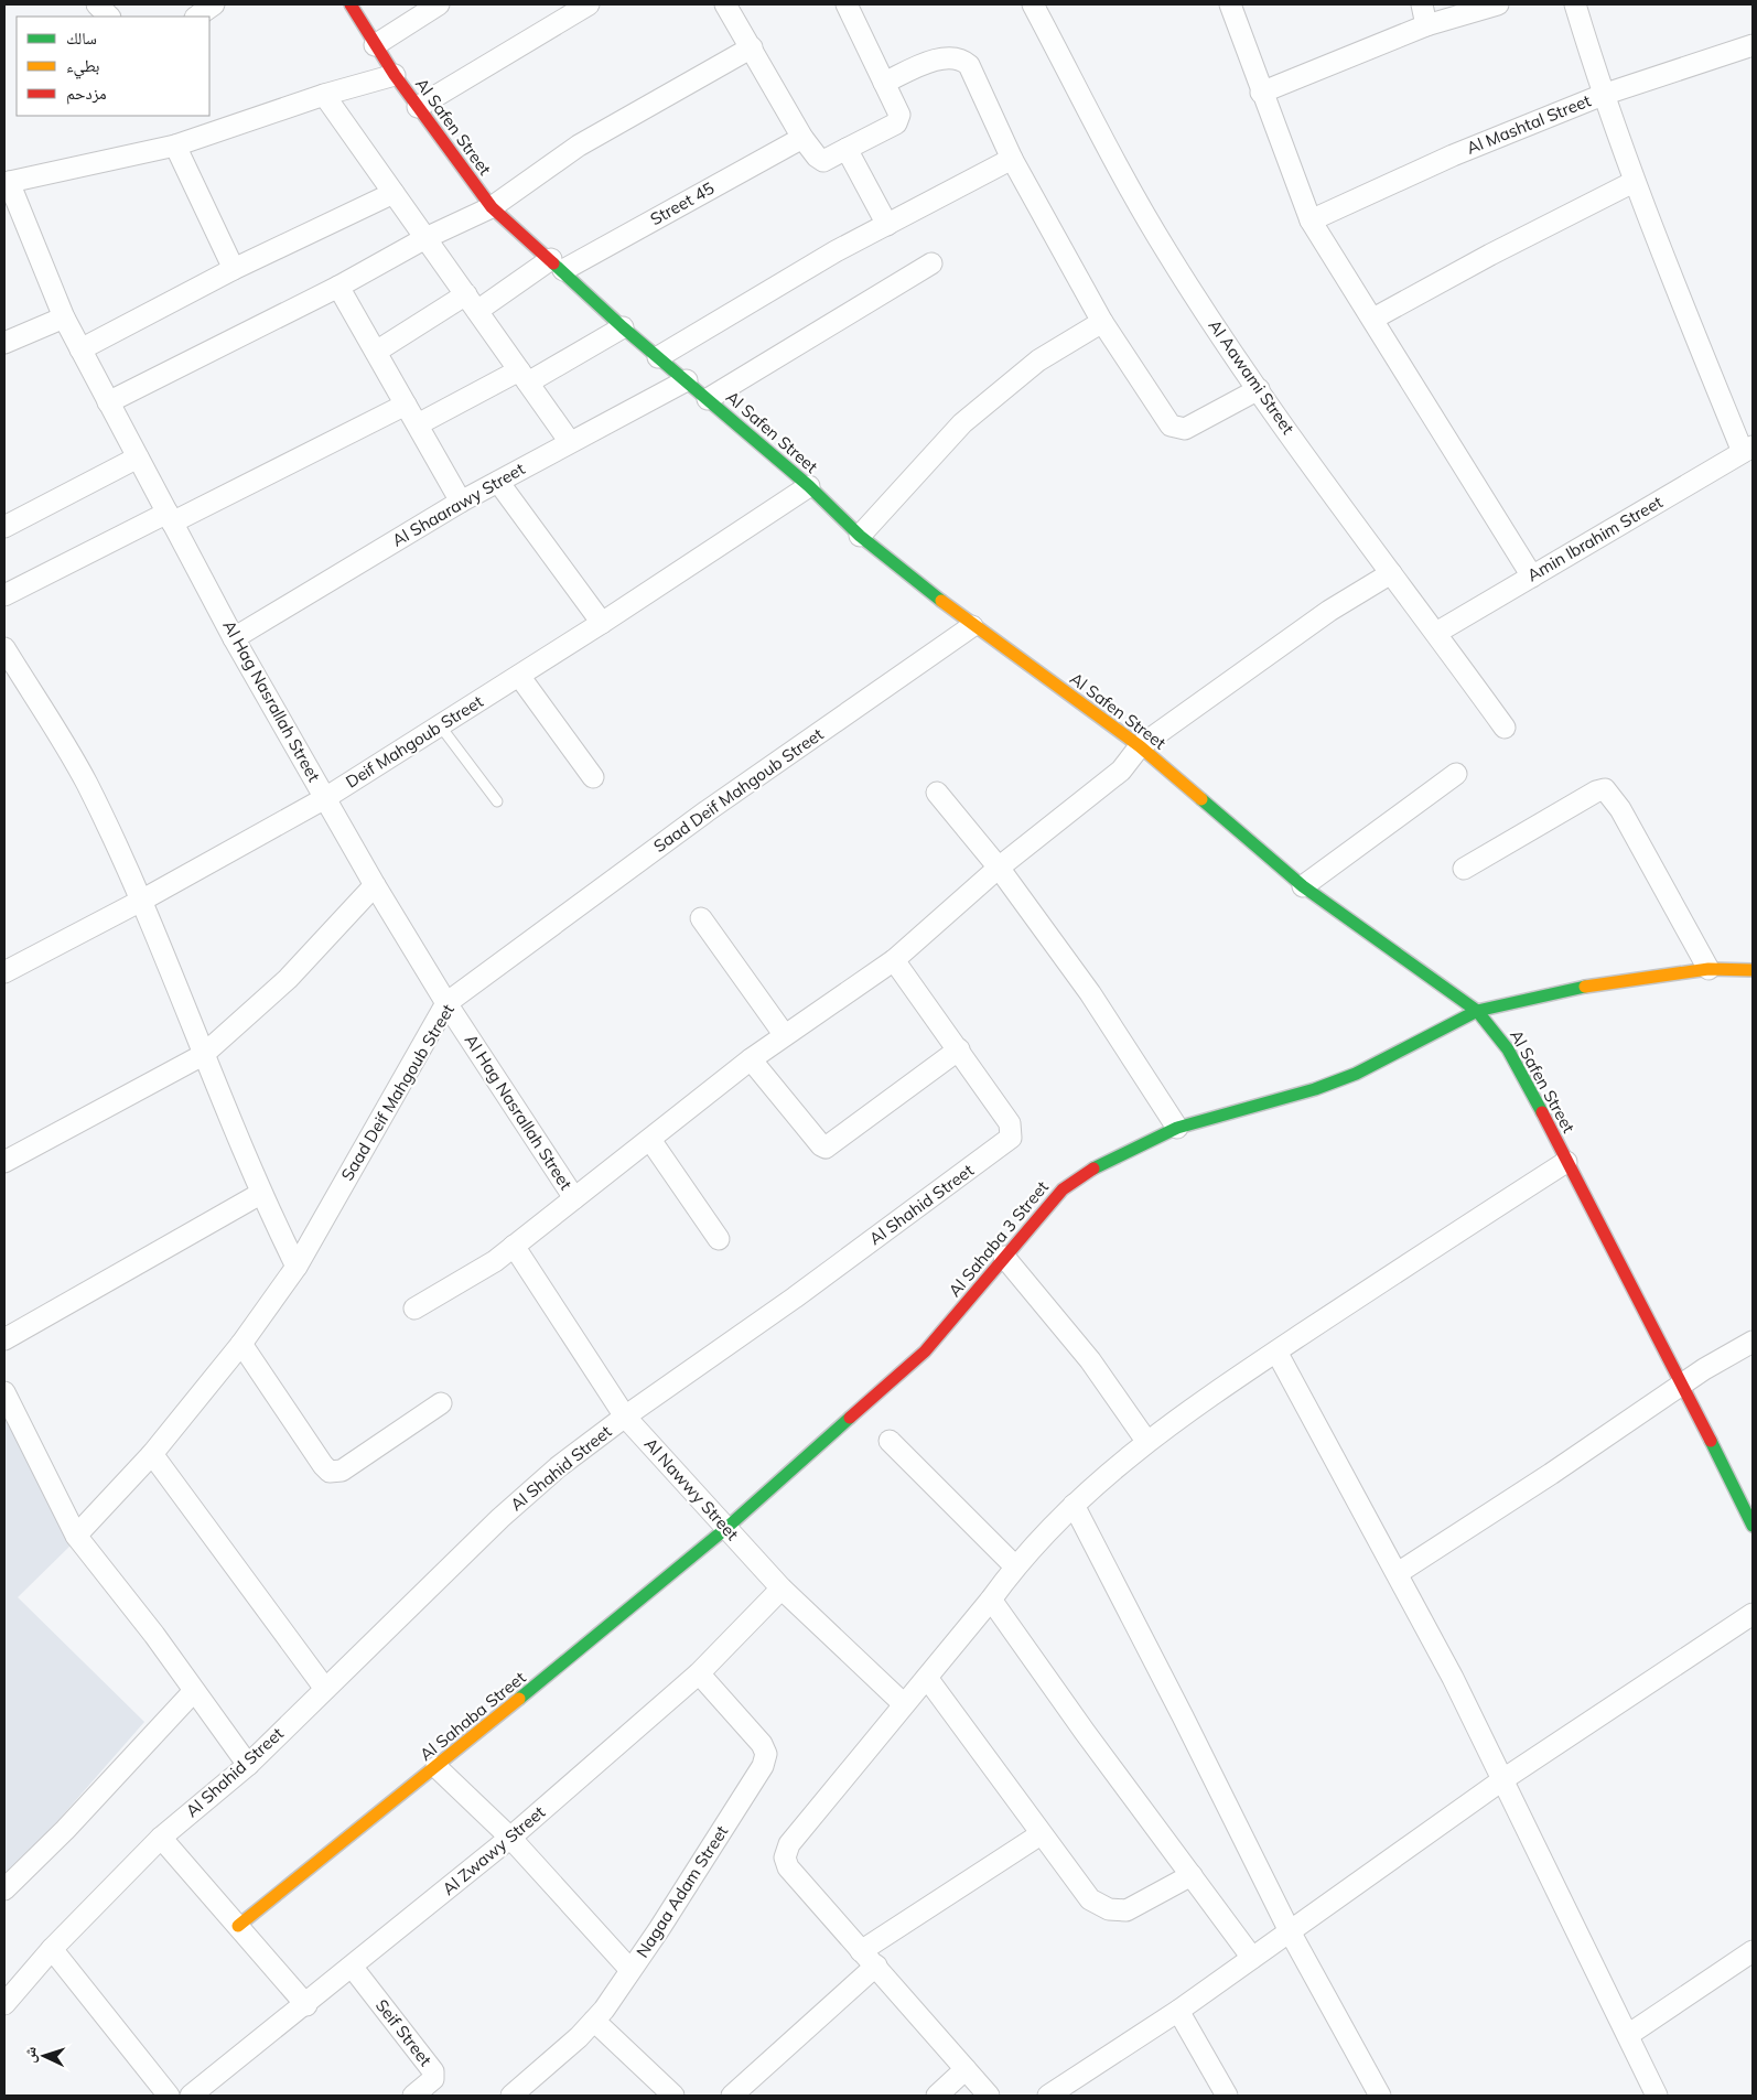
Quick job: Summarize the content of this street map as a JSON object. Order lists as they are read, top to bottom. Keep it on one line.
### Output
{"streets":{"street":["Al Mashtal Street","Al Safen Street","Street 45","Al Aawami Street","Al Shaarawy Street","Amin Ibrahim Street","Al Hag Nasrallah Street","Deif Mahgoub Street","Saad Deif Mahgoub Street","Al Shahid Street","Al Sahaba 3 Street","Al Nawwy Street","Al Sahaba Street","Al Zwawy Street","Nagaa Adam Street","Seif Street"]},"crossings":[["Al Safen Street","Street 45"],["Al Safen Street","Al Shaarawy Street"],["Al Safen Street","Deif Mahgoub Street"],["Al Safen Street","Saad Deif Mahgoub Street"],["Al Safen Street","Al Sahaba 3 Street"],["Al Aawami Street","Amin Ibrahim Street"],["Al Shaarawy Street","Al Hag Nasrallah Street"],["Al Hag Nasrallah Street","Deif Mahgoub Street"],["Al Hag Nasrallah Street","Saad Deif Mahgoub Street"],["Al Shahid Street","Al Nawwy Street"],["Al Sahaba 3 Street","Al Nawwy Street"],["Al Sahaba 3 Street","Al Sahaba Street"],["Al Nawwy Street","Al Sahaba Street"],["Al Nawwy Street","Al Zwawy Street"],["Al Zwawy Street","Nagaa Adam Street"],["Al Zwawy Street","Seif Street"]],"legend":["سالك","بطيء","مزدحم"],"north":"left"}
